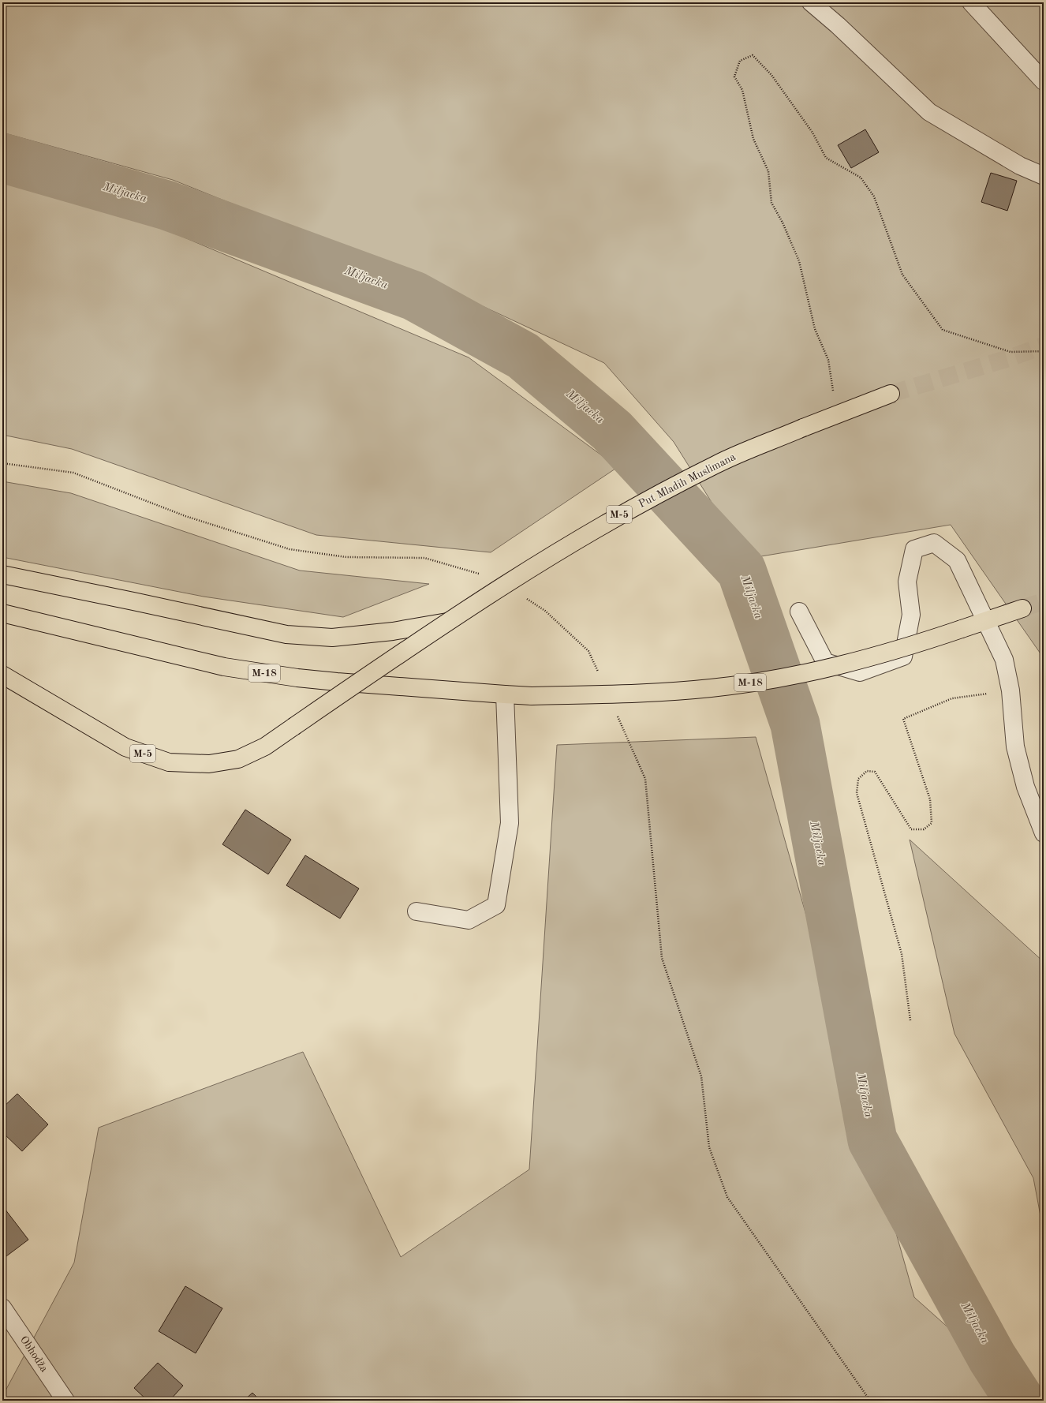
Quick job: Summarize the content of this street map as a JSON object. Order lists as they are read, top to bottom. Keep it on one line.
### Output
{"streets":{"main road":["Put Mladih Muslimana","M-5","M-18"],"street":["Obhodža"]},"crossings":[["Put Mladih Muslimana","M-5"]],"water":["Miljacka"]}
